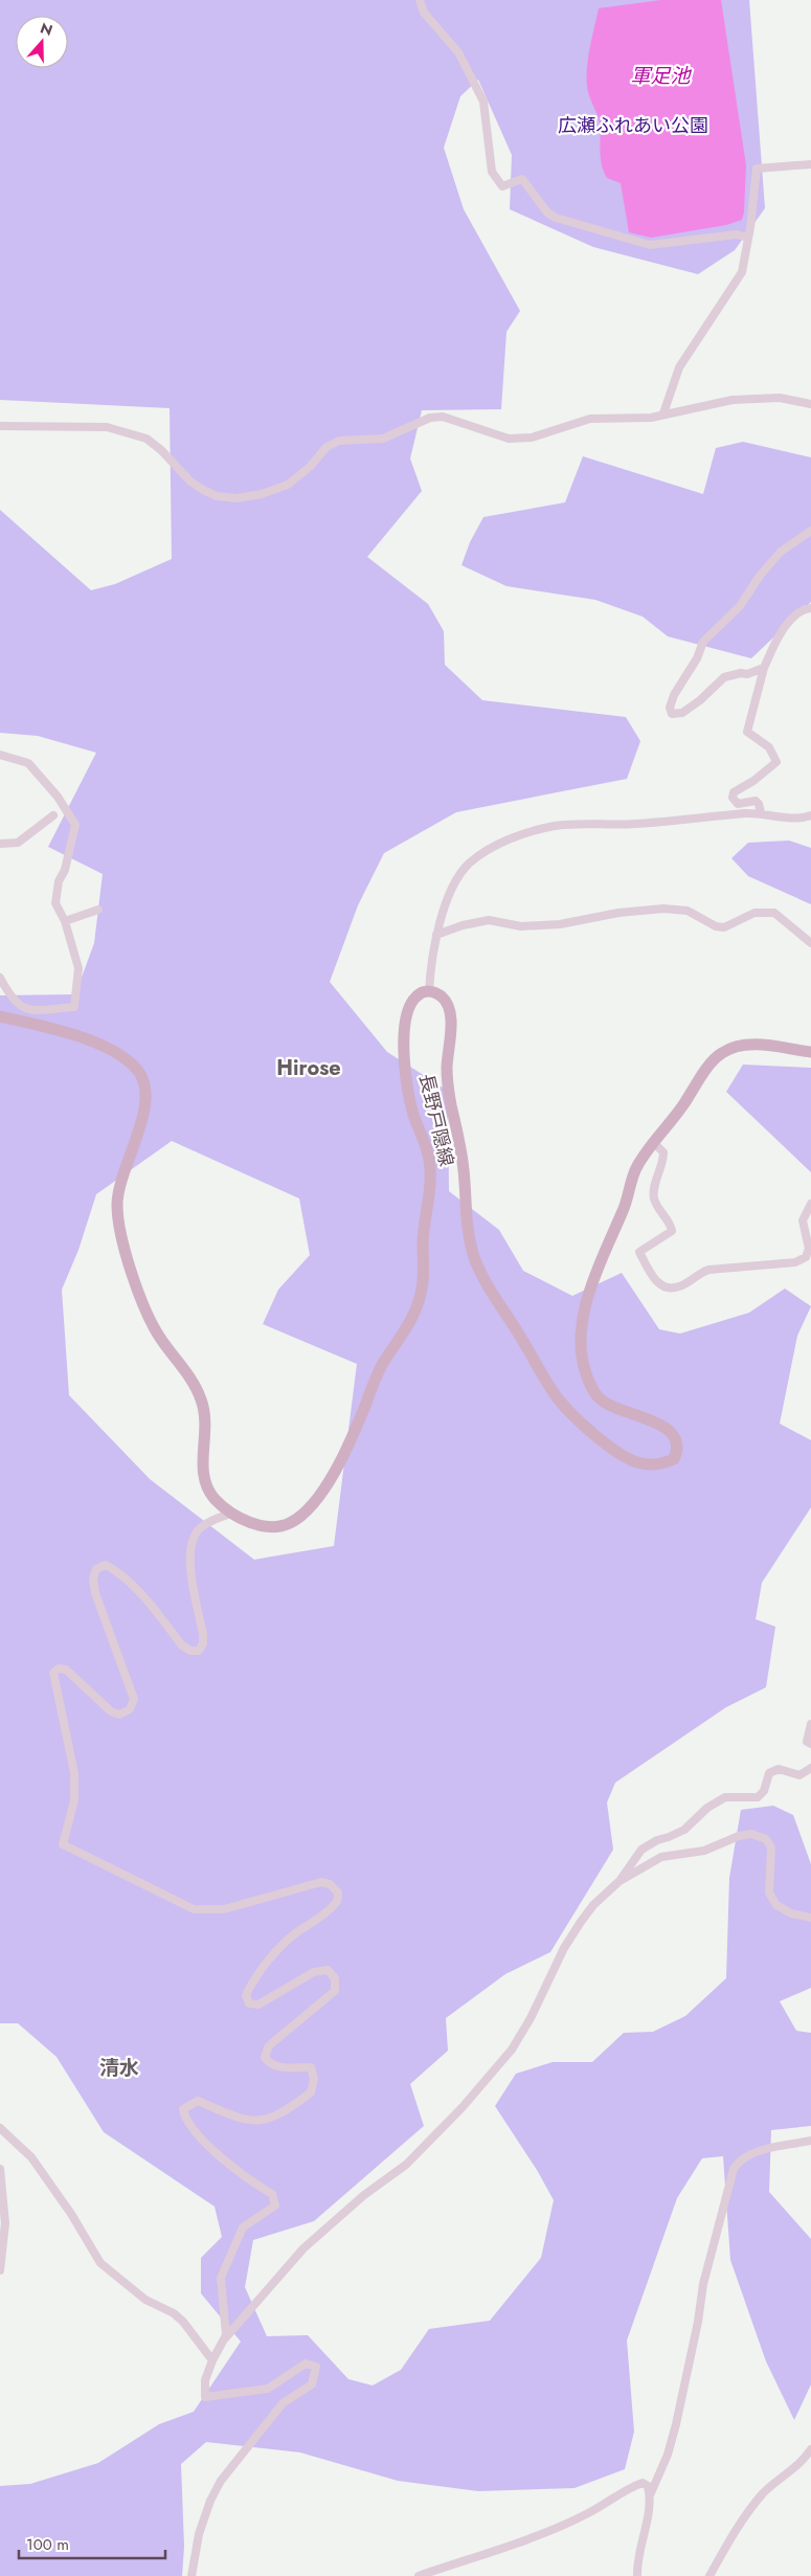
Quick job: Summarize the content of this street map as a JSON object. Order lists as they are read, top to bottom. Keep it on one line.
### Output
{"streets":{"main road":["長野戸隠線"]},"districts":["Hirose","清水"],"water":["軍足池"],"parks":["広瀬ふれあい公園"],"scale_bar":"100 m","north":"top"}
